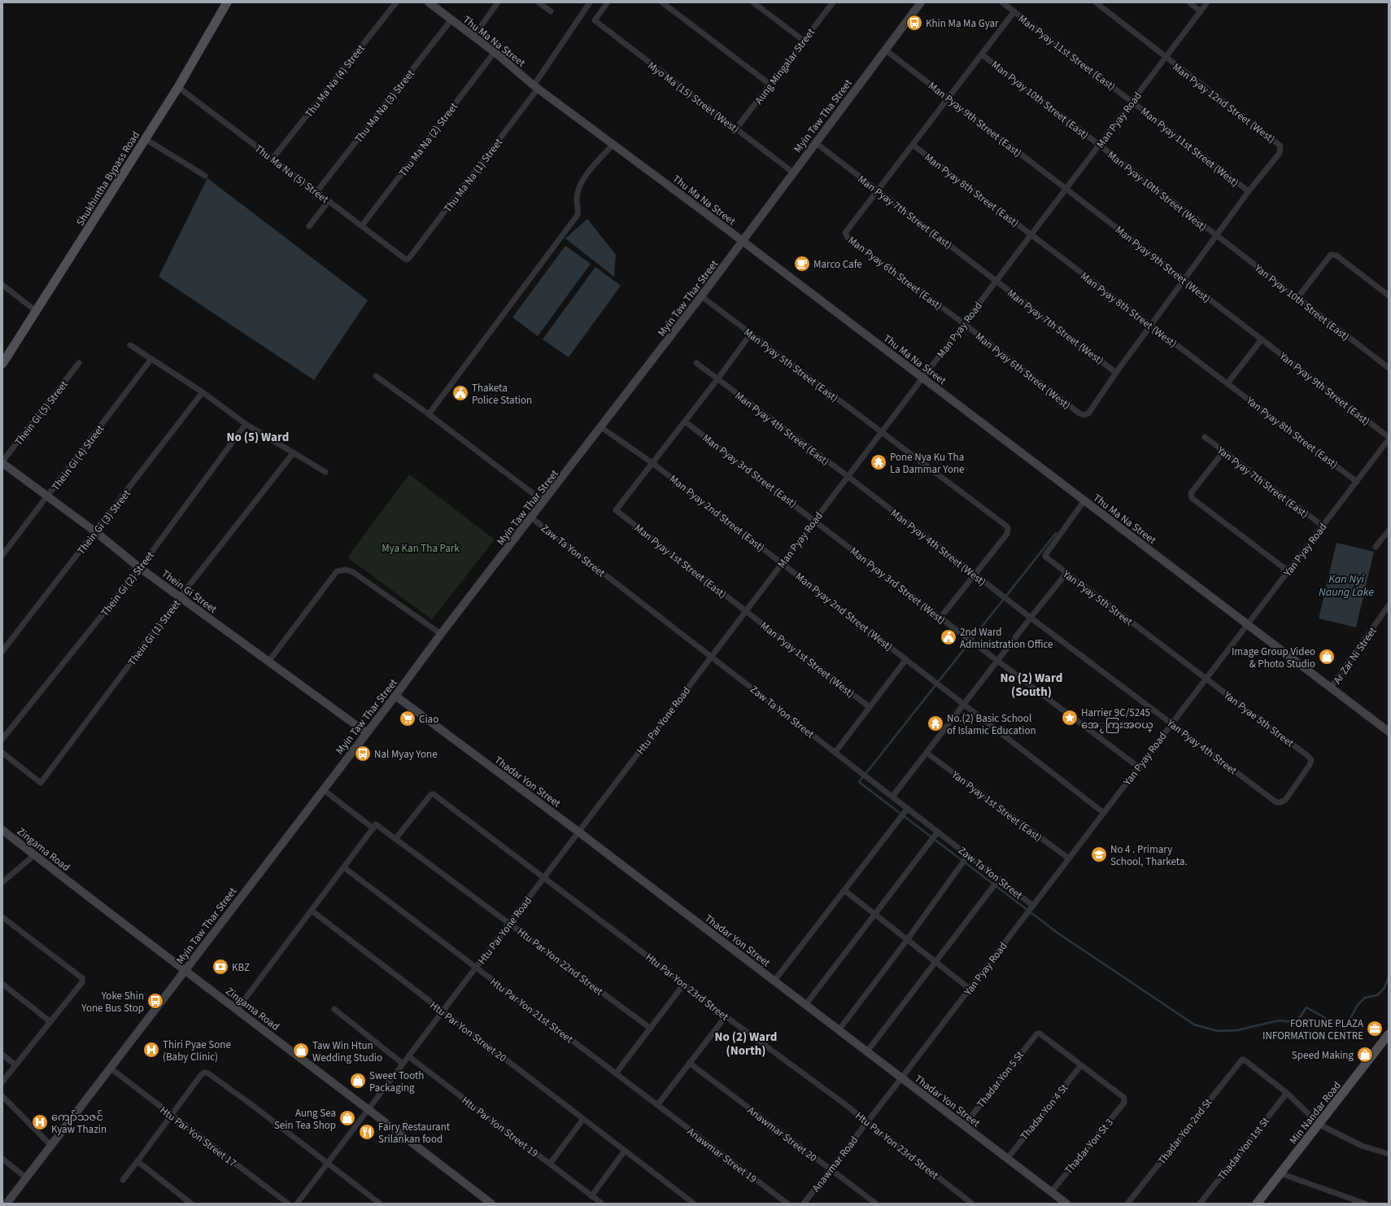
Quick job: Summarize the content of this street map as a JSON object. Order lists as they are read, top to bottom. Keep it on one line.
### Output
{"streets":{"main road":["Shukhintha Bypass Road","Min Nandar Road"],"street":["Thu Ma Na Street","Man Pyay 11st Street (East)","Aung Mingalar Street","Thu Ma Na (4) Street","Myo Ma (15) Street (West)","Man Pyay 10th Street (East)","Man Pyay 12nd Street (West)","Thu Ma Na (3) Street","Myin Taw Tha Street","Man Pyay 9th Street (East)","Man Pyay Road","Thu Ma Na (2) Street","Man Pyay 11st Street (West)","Thu Ma Na (5) Street","Thu Ma Na (1) Street","Man Pyay 8th Street (East)","Man Pyay 10th Street (West)","Man Pyay 7th Street (East)","Man Pyay 9th Street (West)","Man Pyay 6th Street (East)","Myin Taw Thar Street","Yan Pyay 10th Street (East)","Man Pyay 8th Street (West)","Man Pyay 7th Street (West)","Man Pyay 5th Street (East)","Man Pyay 6th Street (West)","Yan Pyay 9th Street (East)","Thein Gi (5) Street","Man Pyay 4th Street (East)","Yan Pyay 8th Street (East)","Thein Gi (4) Street","Man Pyay 3rd Street (East)","Yan Pyay 7th Street (East)","Man Pyay 2nd Street (East)","Thein Gi (3) Street","Man Pyay 4th Street (West)","Yan Pyay Road","Zaw Ta Yon Street","Man Pyay 1st Street (East)","Thein Gi (2) Street","Man Pyay 3rd Street (West)","Thein Gi Street","Yan Pyay 5th Street","Man Pyay 2nd Street (West)","Thein Gi (1) Street","Ar Zar Ni Street","Man Pyay 1st Street (West)","Yan Pyae 5th Street","Htu Par Yone Road","Yan Pyay 4th Street","Thadar Yon Street","Yan Pyay 1st Street (East)","Zingama Road","Htu Par Yon 22nd Street","Htu Par Yon 23rd Street","Htu Par Yon 21st Street","Htu Par Yon Street 20","Thadar Yon 5 St","Thadar Yon 4 St","Htu Par Yon Street 19","Thadar Yon 2nd St","Anawmar Street 20","Htu Par Yon Street 17","Thadar Yon St 3","Thadar Yon 1st St","Anawmar Street 19","Anawmar Road"]},"crossings":[["Thu Ma Na Street","Thu Ma Na (3) Street"],["Thu Ma Na Street","Myin Taw Tha Street"],["Thu Ma Na Street","Man Pyay Road"],["Thu Ma Na Street","Thu Ma Na (2) Street"],["Thu Ma Na Street","Thu Ma Na (1) Street"],["Thu Ma Na Street","Myin Taw Thar Street"],["Thu Ma Na Street","Yan Pyay Road"],["Thu Ma Na Street","Yan Pyay 5th Street"],["Thu Ma Na Street","Ar Zar Ni Street"],["Man Pyay 11st Street (East)","Man Pyay Road"],["Man Pyay 11st Street (East)","Man Pyay 11st Street (West)"],["Aung Mingalar Street","Myo Ma (15) Street (West)"],["Thu Ma Na (4) Street","Thu Ma Na (5) Street"],["Myo Ma (15) Street (West)","Myin Taw Tha Street"],["Man Pyay 10th Street (East)","Man Pyay Road"],["Man Pyay 10th Street (East)","Man Pyay 10th Street (West)"],["Man Pyay 12nd Street (West)","Man Pyay Road"],["Man Pyay 12nd Street (West)","Man Pyay 11st Street (West)"],["Thu Ma Na (3) Street","Thu Ma Na (5) Street"],["Myin Taw Tha Street","Man Pyay 9th Street (East)"],["Myin Taw Tha Street","Man Pyay 7th Street (East)"],["Myin Taw Tha Street","Myin Taw Thar Street"],["Man Pyay 9th Street (East)","Man Pyay Road"],["Man Pyay 9th Street (East)","Man Pyay 9th Street (West)"],["Man Pyay Road","Man Pyay 11st Street (West)"],["Man Pyay Road","Man Pyay 8th Street (East)"],["Man Pyay Road","Man Pyay 10th Street (West)"],["Man Pyay Road","Man Pyay 7th Street (East)"],["Man Pyay Road","Man Pyay 9th Street (West)"],["Man Pyay Road","Man Pyay 6th Street (East)"],["Man Pyay Road","Man Pyay 8th Street (West)"],["Man Pyay Road","Man Pyay 7th Street (West)"],["Man Pyay Road","Man Pyay 5th Street (East)"],["Man Pyay Road","Man Pyay 6th Street (West)"],["Man Pyay Road","Man Pyay 4th Street (East)"],["Man Pyay Road","Man Pyay 3rd Street (East)"],["Man Pyay Road","Man Pyay 2nd Street (East)"],["Man Pyay Road","Man Pyay 4th Street (West)"],["Man Pyay Road","Zaw Ta Yon Street"],["Man Pyay Road","Man Pyay 1st Street (East)"],["Man Pyay Road","Man Pyay 3rd Street (West)"],["Man Pyay Road","Man Pyay 2nd Street (West)"],["Man Pyay Road","Man Pyay 1st Street (West)"],["Man Pyay Road","Htu Par Yone Road"],["Thu Ma Na (2) Street","Thu Ma Na (5) Street"],["Thu Ma Na (5) Street","Thu Ma Na (1) Street"],["Thu Ma Na (5) Street","Shukhintha Bypass Road"],["Man Pyay 8th Street (East)","Man Pyay 8th Street (West)"],["Man Pyay 10th Street (West)","Yan Pyay 10th Street (East)"],["Man Pyay 7th Street (East)","Man Pyay 6th Street (East)"],["Man Pyay 7th Street (East)","Man Pyay 7th Street (West)"],["Man Pyay 9th Street (West)","Yan Pyay 9th Street (East)"],["Man Pyay 6th Street (East)","Man Pyay 6th Street (West)"],["Myin Taw Thar Street","Man Pyay 5th Street (East)"],["Myin Taw Thar Street","Man Pyay 2nd Street (East)"],["Myin Taw Thar Street","Zaw Ta Yon Street"],["Myin Taw Thar Street","Thein Gi Street"],["Myin Taw Thar Street","Thadar Yon Street"],["Myin Taw Thar Street","Zingama Road"],["Myin Taw Thar Street","Htu Par Yon 22nd Street"],["Myin Taw Thar Street","Htu Par Yon Street 17"],["Man Pyay 8th Street (West)","Yan Pyay 8th Street (East)"],["Man Pyay 7th Street (West)","Man Pyay 6th Street (West)"],["Man Pyay 5th Street (East)","Man Pyay 4th Street (West)"],["Thein Gi (5) Street","Thein Gi Street"],["Man Pyay 4th Street (East)","Man Pyay 4th Street (West)"],["Yan Pyay 8th Street (East)","Yan Pyay Road"],["Thein Gi (4) Street","Thein Gi Street"],["Man Pyay 3rd Street (East)","Man Pyay 3rd Street (West)"],["Yan Pyay 7th Street (East)","Yan Pyay Road"],["Man Pyay 2nd Street (East)","Man Pyay 1st Street (East)"],["Man Pyay 2nd Street (East)","Man Pyay 2nd Street (West)"],["Thein Gi (3) Street","Thein Gi Street"],["Man Pyay 4th Street (West)","Yan Pyay 4th Street"],["Yan Pyay Road","Zaw Ta Yon Street"],["Yan Pyay Road","Man Pyay 3rd Street (West)"],["Yan Pyay Road","Yan Pyay 5th Street"],["Yan Pyay Road","Man Pyay 2nd Street (West)"],["Yan Pyay Road","Yan Pyae 5th Street"],["Yan Pyay Road","Yan Pyay 4th Street"],["Yan Pyay Road","Thadar Yon Street"],["Yan Pyay Road","Yan Pyay 1st Street (East)"],["Yan Pyay Road","Anawmar Road"],["Zaw Ta Yon Street","Htu Par Yone Road"],["Man Pyay 1st Street (East)","Man Pyay 1st Street (West)"],["Thein Gi (2) Street","Thein Gi Street"],["Thein Gi Street","Thein Gi (1) Street"],["Yan Pyay 5th Street","Yan Pyae 5th Street"],["Yan Pyae 5th Street","Yan Pyay 4th Street"],["Htu Par Yone Road","Thadar Yon Street"],["Htu Par Yone Road","Zingama Road"],["Htu Par Yone Road","Htu Par Yon 22nd Street"],["Htu Par Yone Road","Htu Par Yon 23rd Street"],["Htu Par Yone Road","Htu Par Yon 21st Street"],["Htu Par Yone Road","Htu Par Yon Street 20"],["Htu Par Yone Road","Htu Par Yon Street 19"],["Thadar Yon Street","Thadar Yon 5 St"],["Thadar Yon Street","Thadar Yon 4 St"],["Thadar Yon Street","Thadar Yon St 3"],["Thadar Yon Street","Anawmar Road"],["Htu Par Yon 22nd Street","Htu Par Yon 23rd Street"],["Htu Par Yon 23rd Street","Anawmar Road"],["Htu Par Yon 21st Street","Anawmar Street 19"],["Thadar Yon 5 St","Thadar Yon 4 St"],["Thadar Yon 5 St","Thadar Yon St 3"],["Thadar Yon 4 St","Thadar Yon St 3"],["Thadar Yon 2nd St","Thadar Yon 1st St"],["Anawmar Street 20","Anawmar Road"]],"districts":["No (5) Ward","No (2) Ward (South)","No (2) Ward (North)"],"water":["Kan Nyi Naung Lake"],"parks":["Mya Kan Tha Park"],"places":{"bus stop":["Khin Ma Ma Gyar","Nal Myay Yone","Yoke Shin Yone Bus Stop"],"cafe":["Marco Cafe"],"public building":["Thaketa Police Station","2nd Ward Administration Office"],"temple":["Pone Nya Ku Tha La Dammar Yone","No.(2) Basic School of Islamic Education"],"shop":["Image Group Video & Photo Studio","Taw Win Htun Wedding Studio","Speed Making","Sweet Tooth Packaging","Aung Sea Sein Tea Shop"],"place":["Harrier 9C/5245 အေႂကြးအဝယ္"],"supermarket":["Ciao"],"school or university":["No 4 . Primary School, Tharketa."],"bank":["KBZ"],"office":["FORTUNE PLAZA INFORMATION CENTRE"],"hospital":["Thiri Pyae Sone (Baby Clinic)","ကျော်သဇင် Kyaw Thazin"],"restaurant":["Fairy Restaurant Srilankan food"]}}
